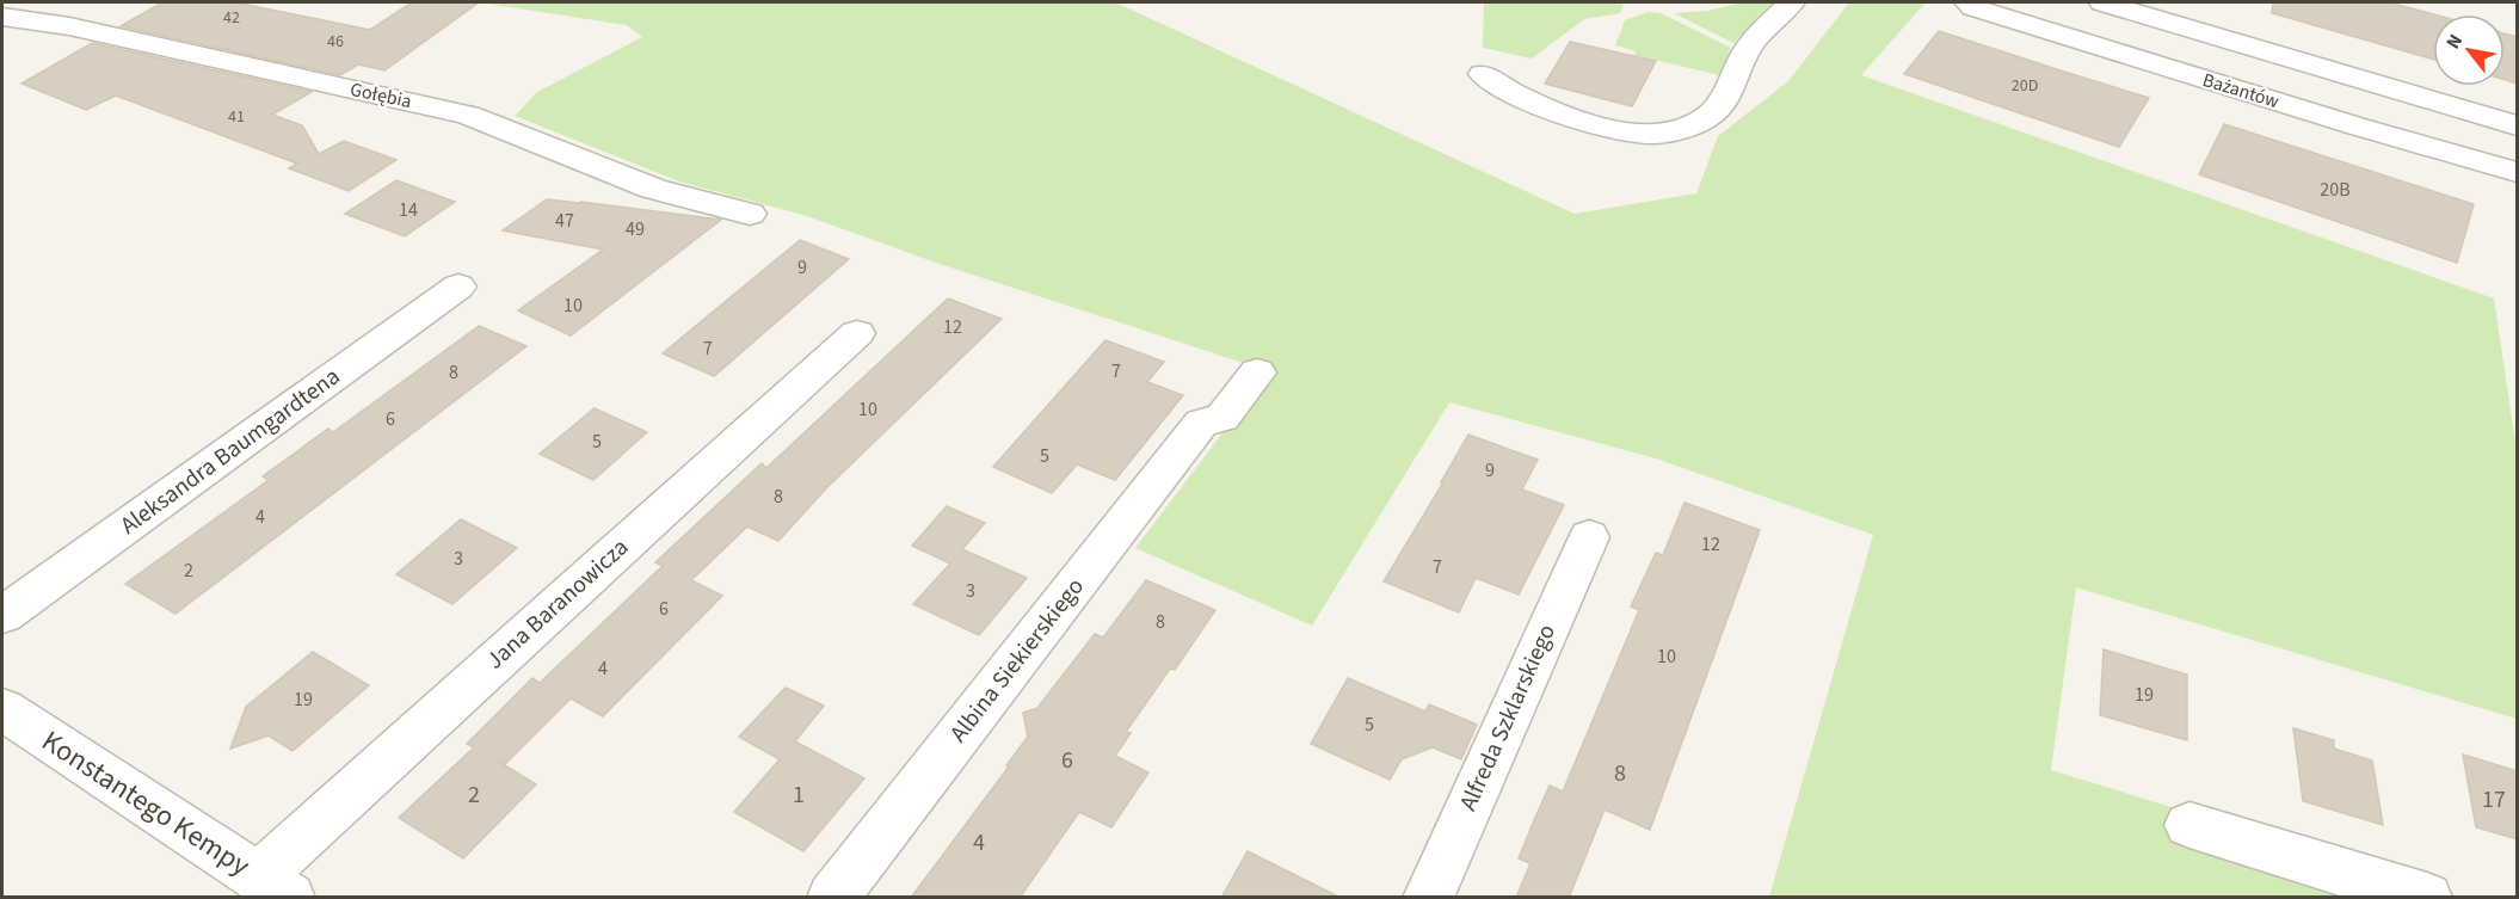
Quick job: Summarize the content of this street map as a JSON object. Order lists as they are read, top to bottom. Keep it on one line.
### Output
{"streets":{"street":["Bażantów","Gołębia","Aleksandra Baumgardtena","Jana Baranowicza","Albina Siekierskiego","Alfreda Szklarskiego","Konstantego Kempy"]},"crossings":[["Jana Baranowicza","Konstantego Kempy"]],"house_numbers":["42","46","20D","41","20B","14","47","49","9","10","12","7","7","8","10","6","5","5","9","8","4","12","3","7","2","3","6","8","10","4","19","19","5","6","8","2","1","17","4"],"north":"top left"}
